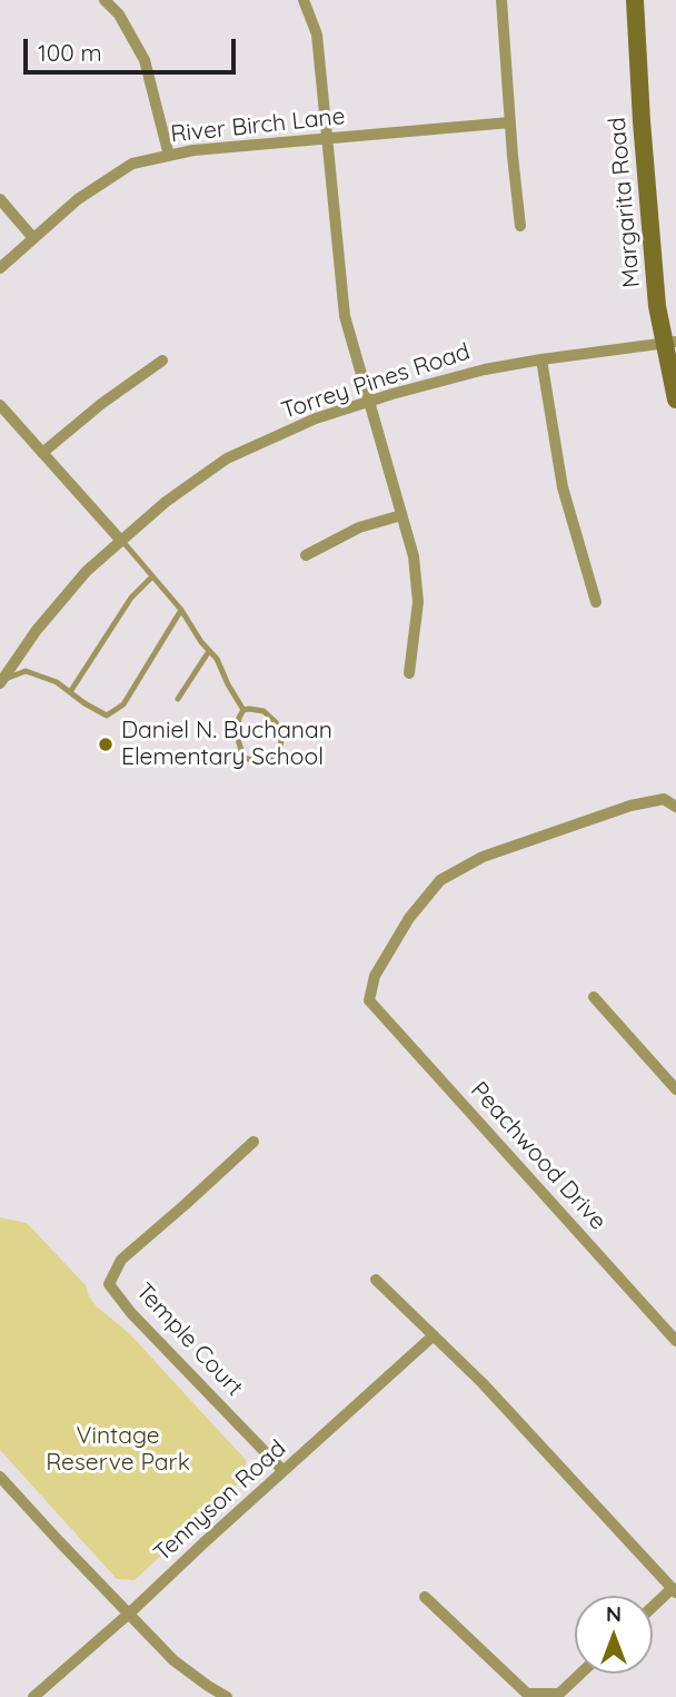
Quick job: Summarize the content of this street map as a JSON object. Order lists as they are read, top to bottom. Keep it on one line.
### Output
{"streets":{"main road":["Margarita Road"],"street":["River Birch Lane","Torrey Pines Road","Peachwood Drive","Temple Court","Tennyson Road"]},"crossings":[["Margarita Road","Torrey Pines Road"],["Temple Court","Tennyson Road"]],"parks":["Vintage Reserve Park"],"places":["Daniel N. Buchanan Elementary School"],"scale_bar":"100 m","north":"top"}
